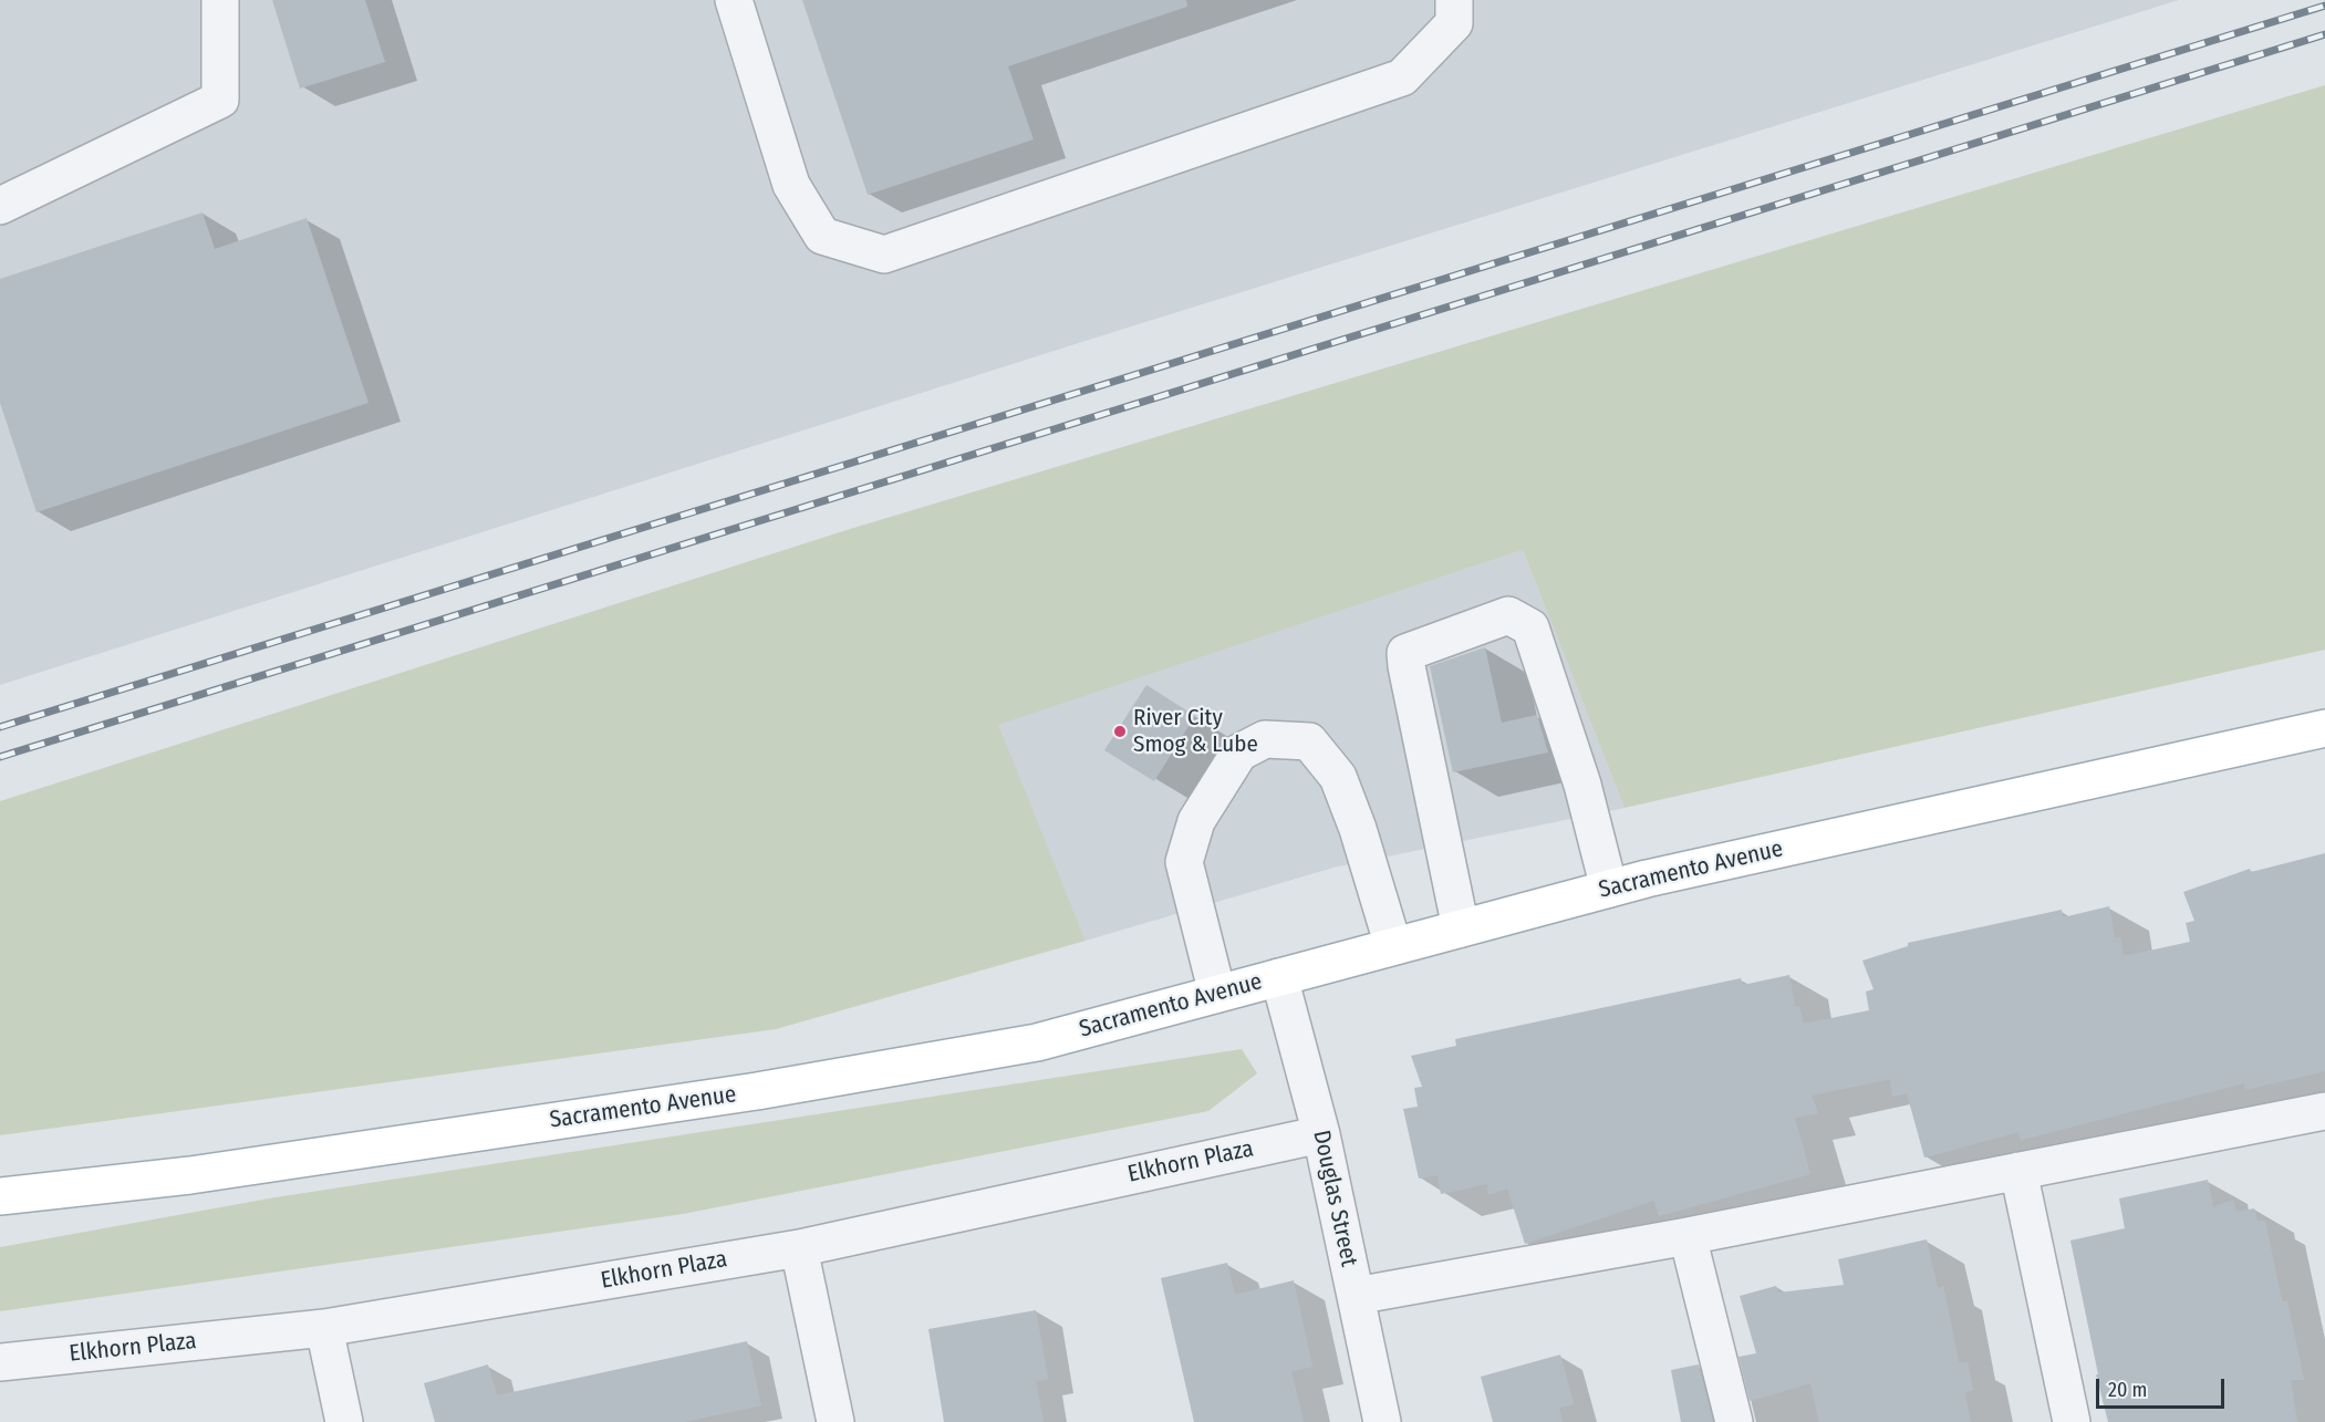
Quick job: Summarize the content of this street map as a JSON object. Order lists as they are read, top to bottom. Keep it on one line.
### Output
{"streets":{"main road":["Sacramento Avenue"],"street":["Elkhorn Plaza","Douglas Street"]},"crossings":[["Sacramento Avenue","Douglas Street"],["Elkhorn Plaza","Douglas Street"]],"places":["River City Smog & Lube"],"scale_bar":"20 m"}
